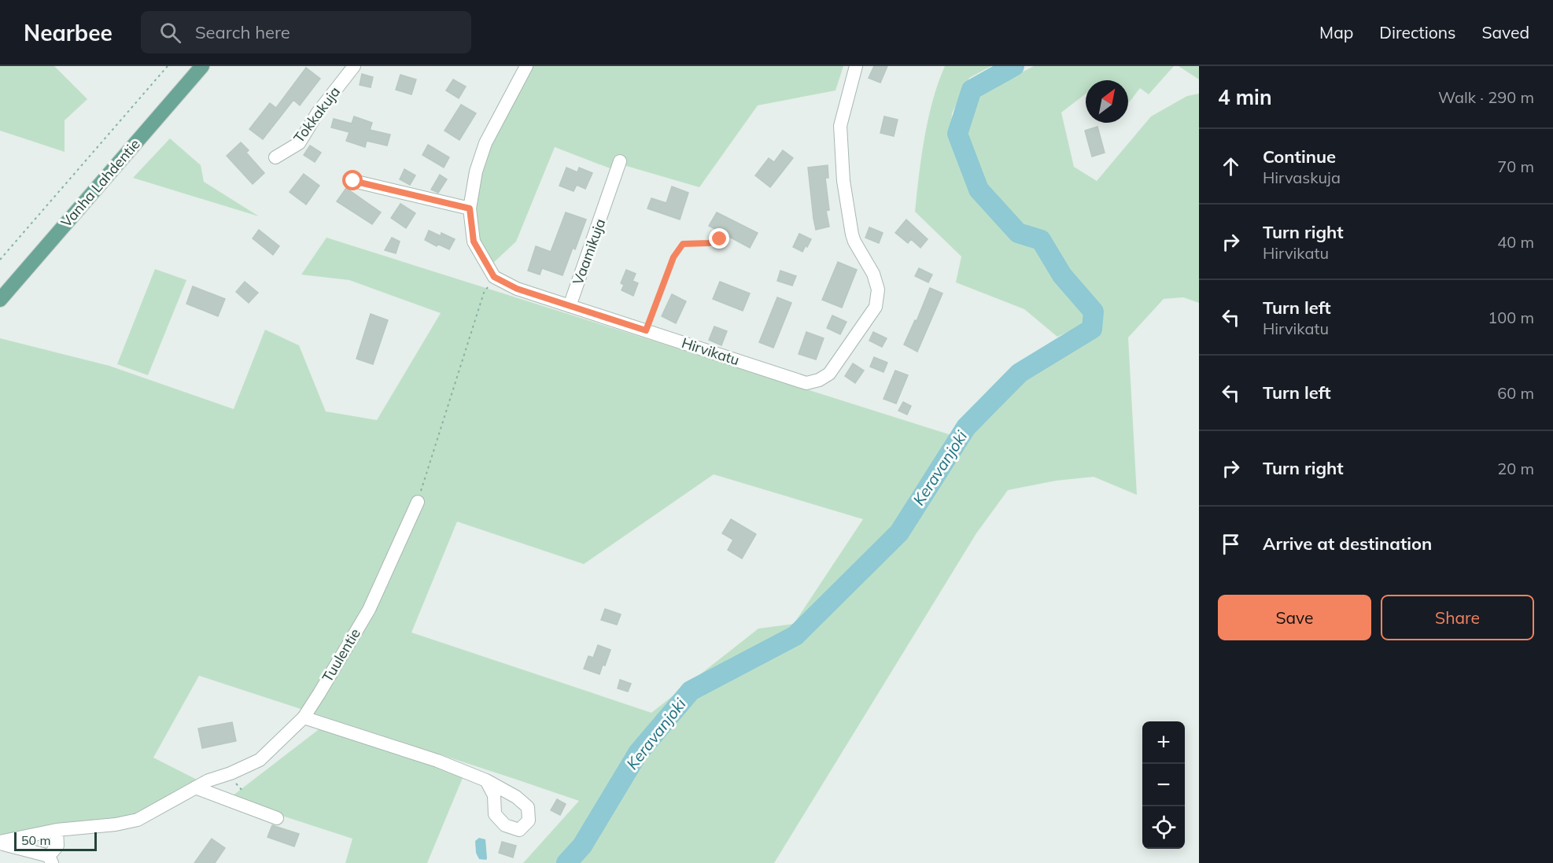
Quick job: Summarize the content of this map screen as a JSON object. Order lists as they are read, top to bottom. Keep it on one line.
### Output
{"streets":{"main road":["Vanha Lahdentie"],"street":["Tokkakuja","Vaamikuja","Hirvikatu","Tuulentie"]},"crossings":[["Vaamikuja","Hirvikatu"]],"water":["Keravanjoki"],"scale_bar":"50 m","north":"top right","page":{"header":"Nearbee","search":"Search here","nav":["Map","Directions","Saved"],"heading":["4 min","Walk · 290 m"],"list":[["Continue","Hirvaskuja","70 m"],["Turn right","Hirvikatu","40 m"],["Turn left","Hirvikatu","100 m"],["Turn left","60 m"],["Turn right","20 m"],"Arrive at destination"],"buttons":["Save","Share"],"map_buttons":["+","−"],"scale":"50 m"}}
